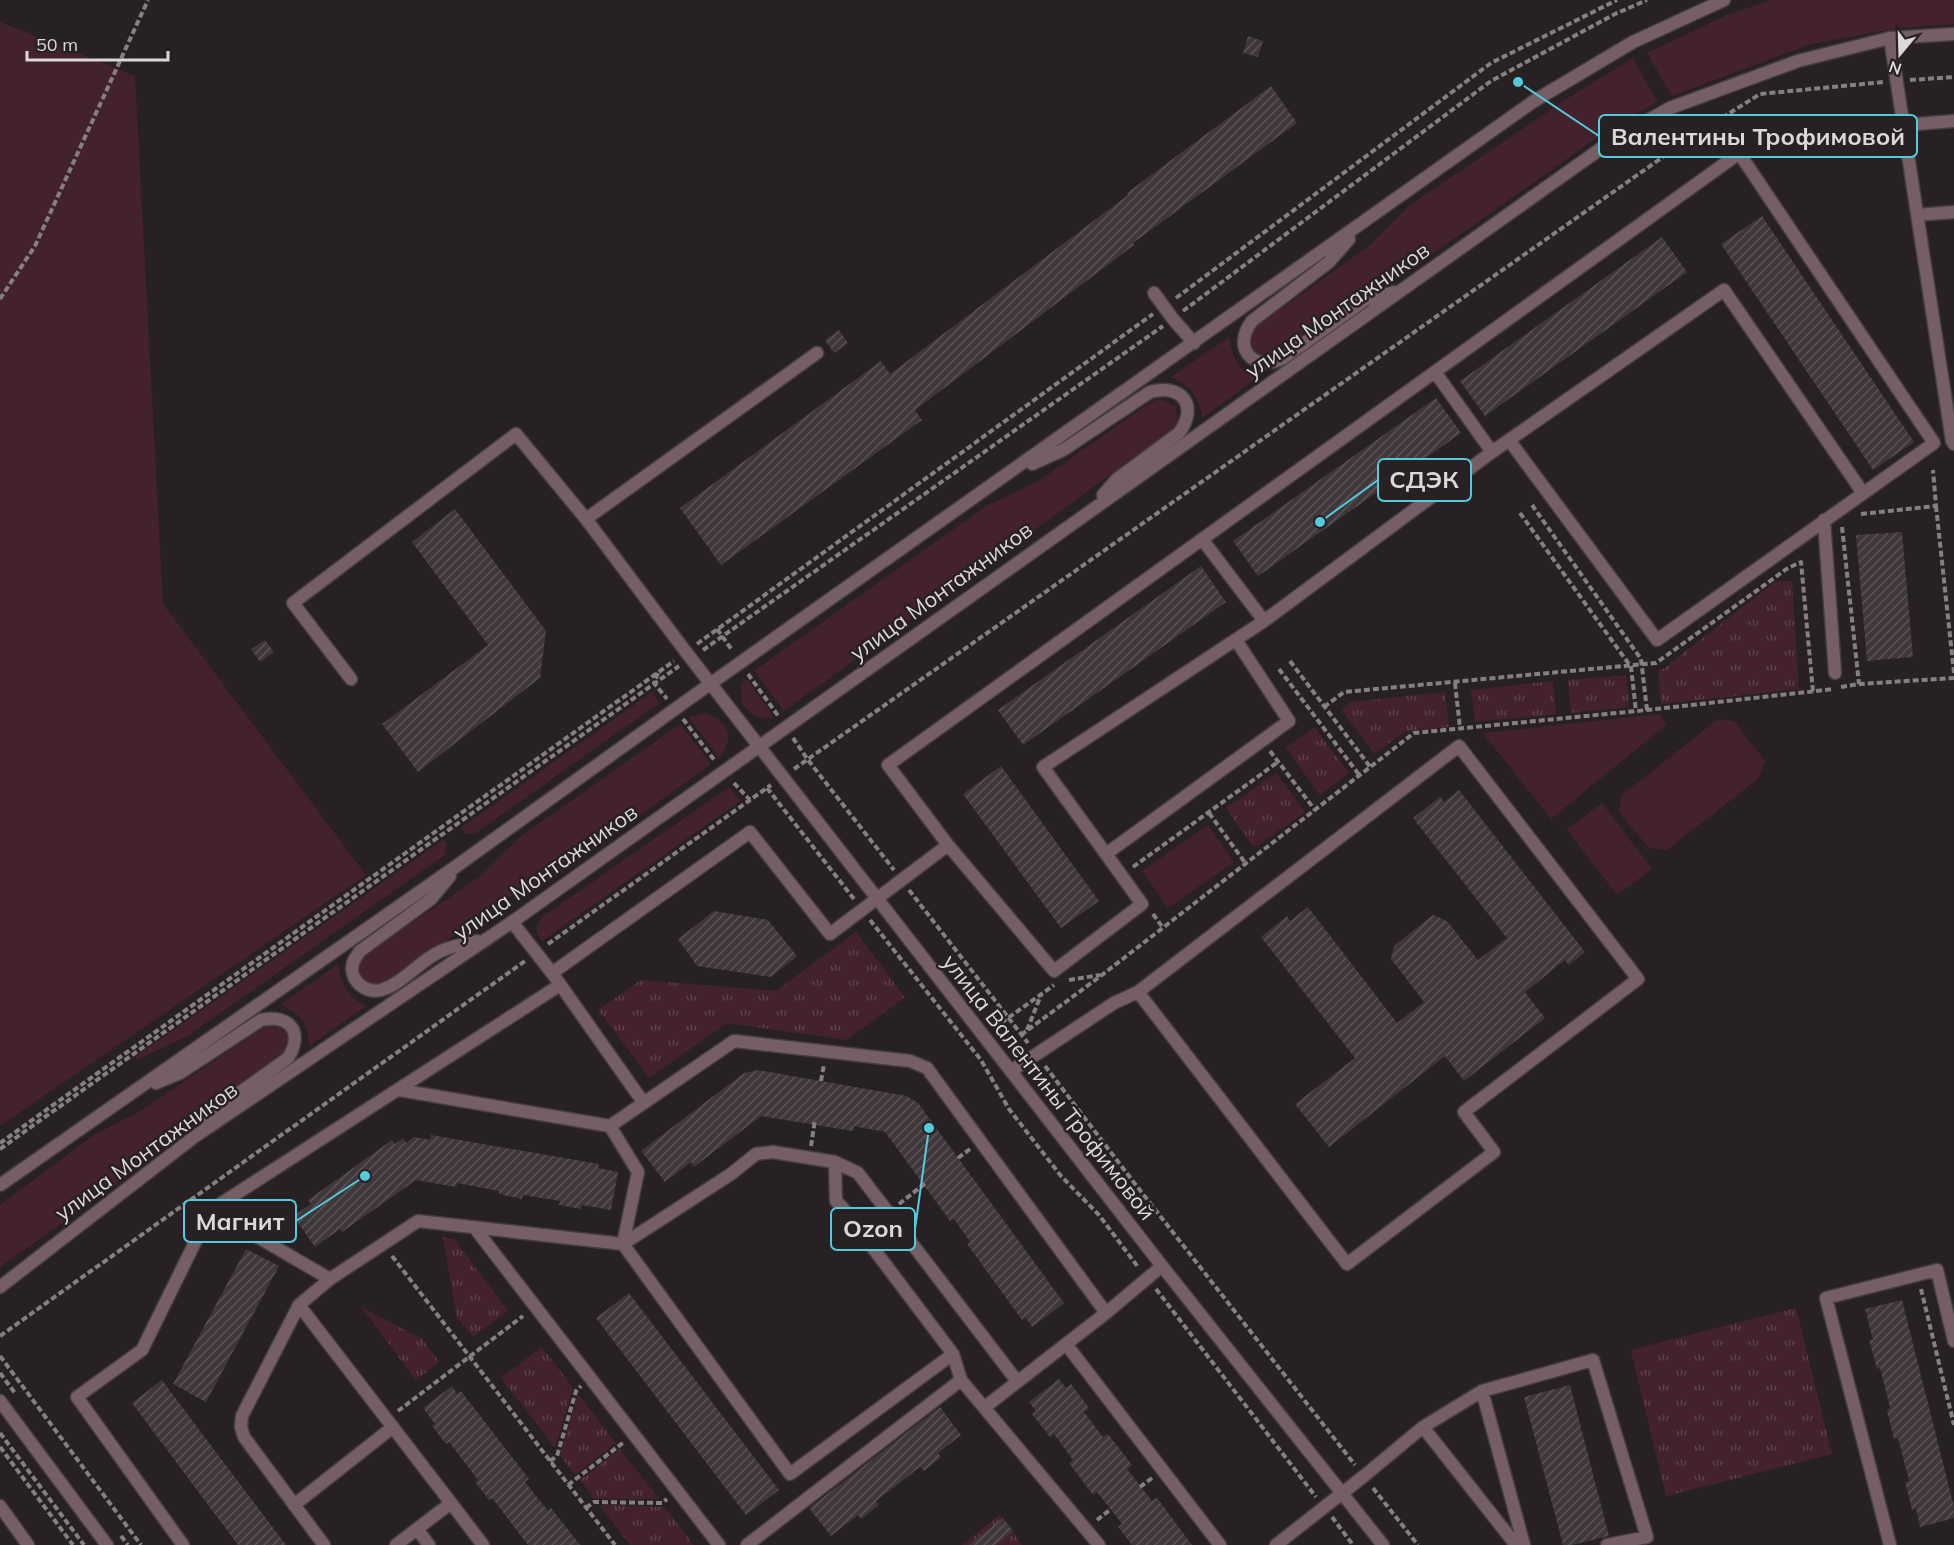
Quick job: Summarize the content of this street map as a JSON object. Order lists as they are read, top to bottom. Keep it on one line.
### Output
{"streets":{"street":["улица Монтажников","улица Валентины Трофимовой"]},"crossings":[["улица Монтажников","улица Валентины Трофимовой"]],"places":["Валентины Трофимовой","СДЭК","Ozon","Магнит"],"scale_bar":"50 m","north":"bottom"}
